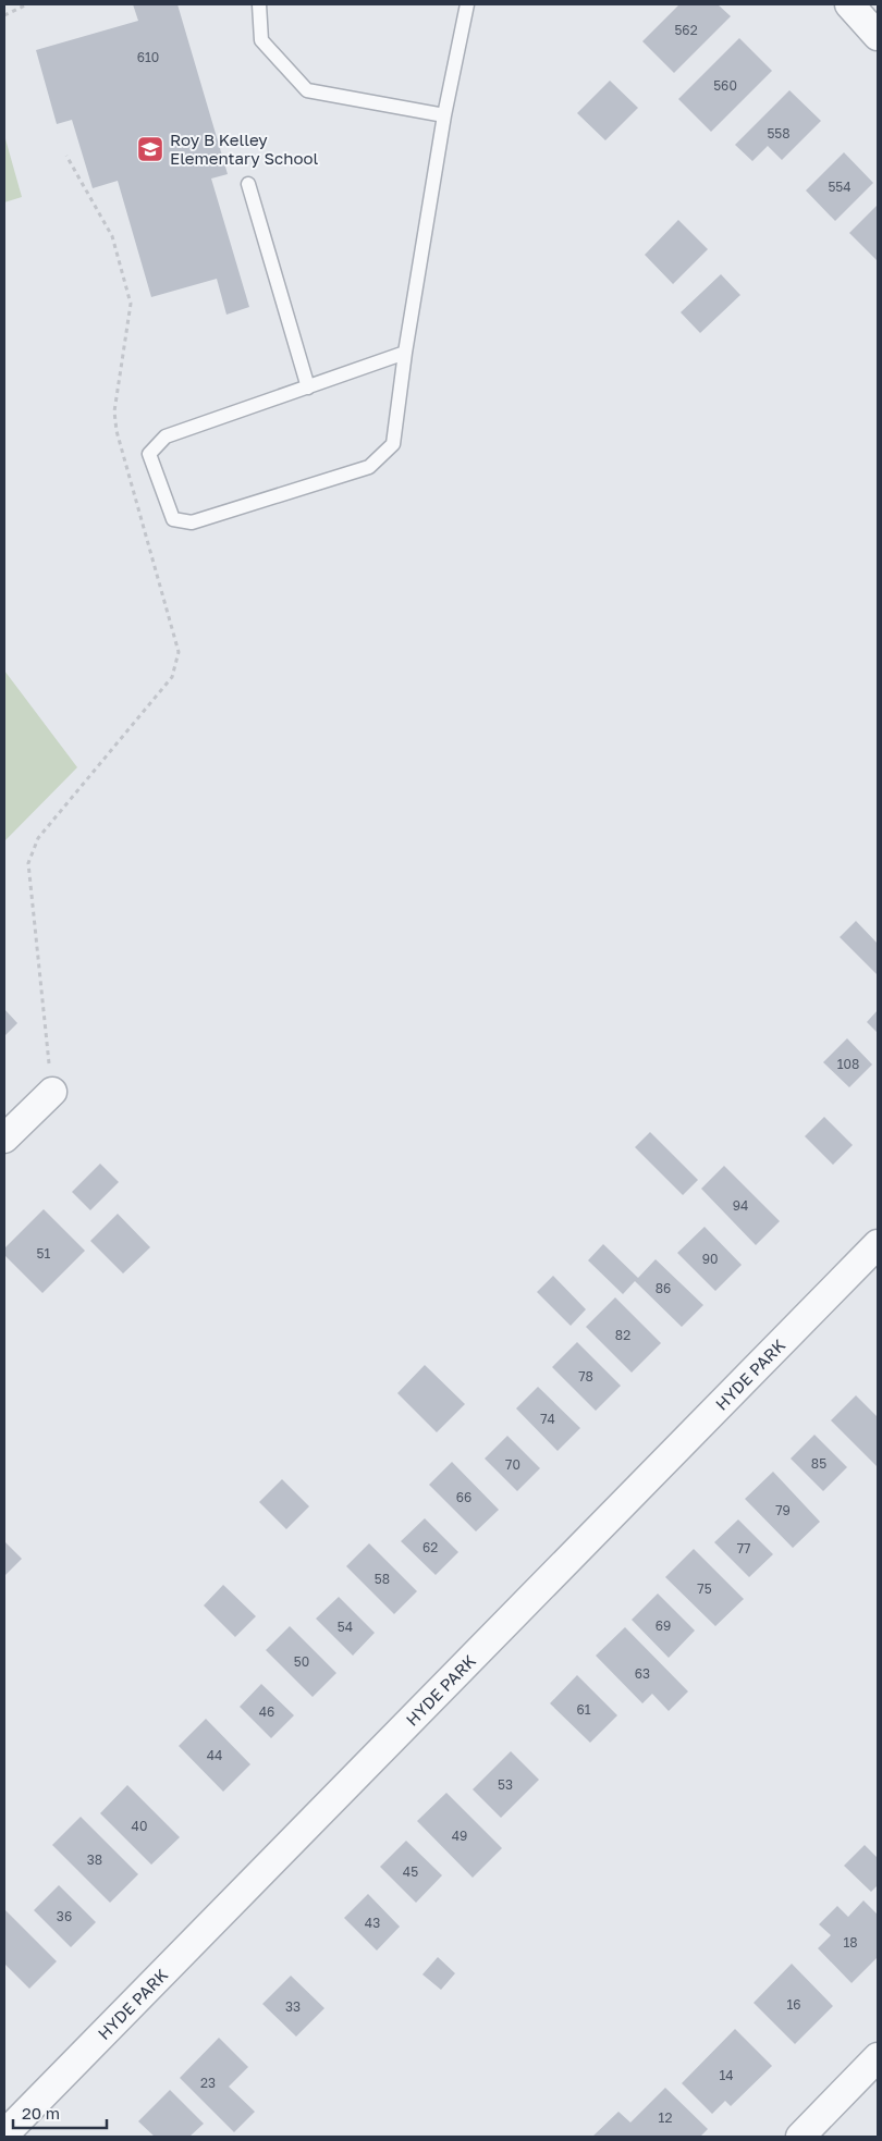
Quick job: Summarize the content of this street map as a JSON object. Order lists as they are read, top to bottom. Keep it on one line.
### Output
{"streets":{"street":["HYDE PARK"]},"places":{"school or university":["Roy B Kelley Elementary School"]},"house_numbers":["562","610","560","558","554","108","94","51","90","86","82","78","74","85","70","66","79","62","77","58","75","69","54","50","63","61","46","44","53","40","49","38","45","36","43","18","16","33","14","23","12"],"scale_bar":"20 m"}
